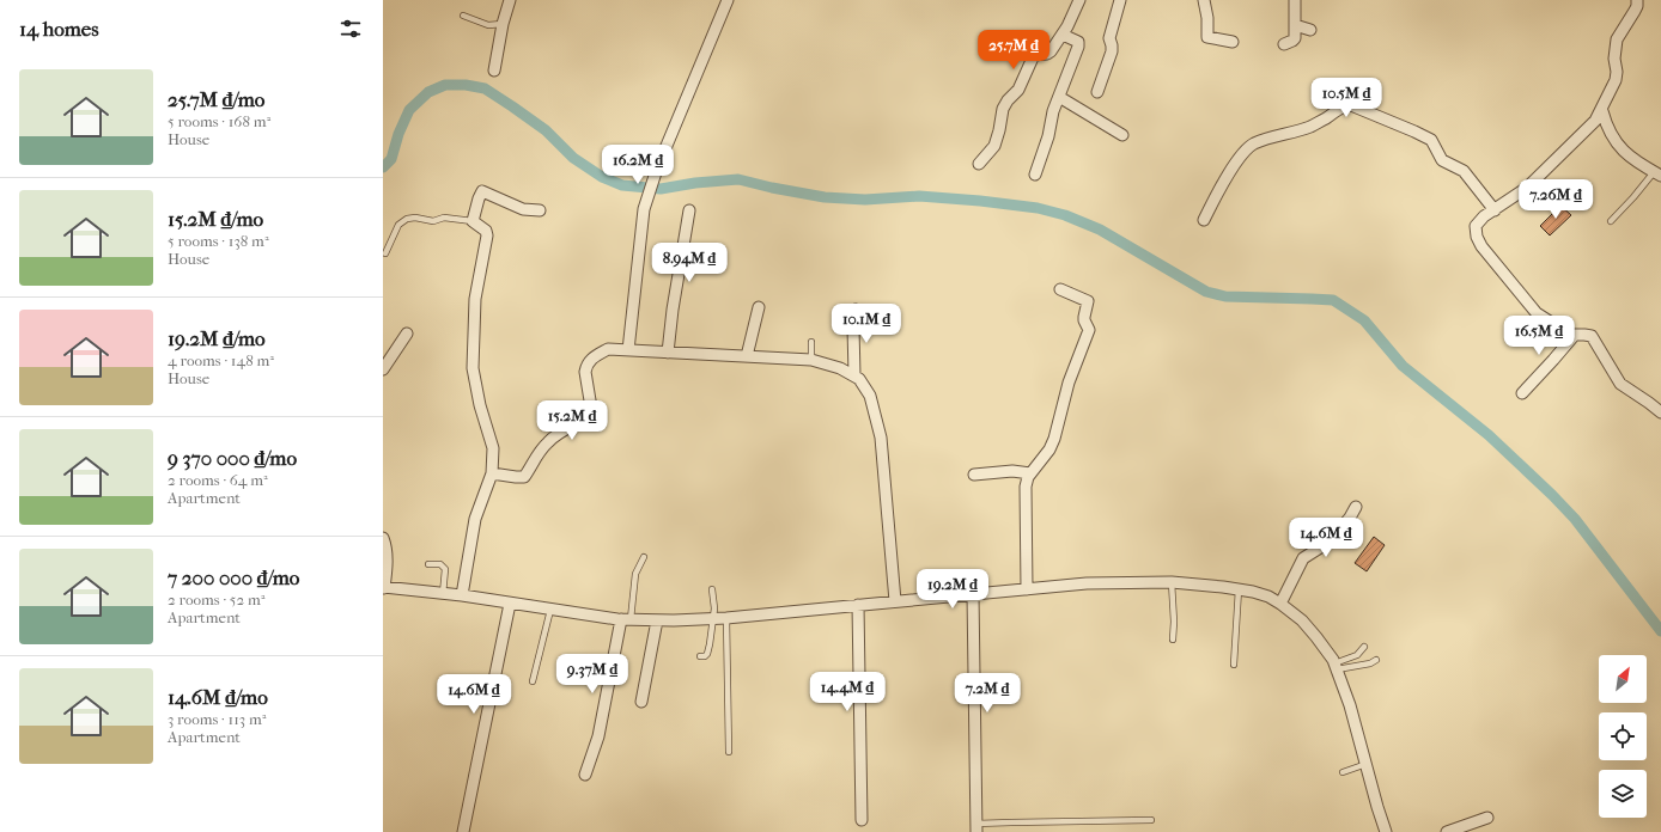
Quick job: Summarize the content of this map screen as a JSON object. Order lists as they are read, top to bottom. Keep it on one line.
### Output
{"north":"top right","page":{"heading":"14 homes","price":["25.7M ₫","10.5M ₫","16.2M ₫","7.26M ₫","8.94M ₫","10.1M ₫","16.5M ₫","15.2M ₫","14.6M ₫","19.2M ₫","9.37M ₫","14.4M ₫","7.2M ₫","14.6M ₫"],"list":[{"name":"25.7M ₫/mo","note":"5 rooms · 168 m² · House"},{"name":"15.2M ₫/mo","note":"5 rooms · 138 m² · House"},{"name":"19.2M ₫/mo","note":"4 rooms · 148 m² · House"},{"name":"9 370 000 ₫/mo","note":"2 rooms · 64 m² · Apartment"},{"name":"7 200 000 ₫/mo","note":"2 rooms · 52 m² · Apartment"},{"name":"14.6M ₫/mo","note":"3 rooms · 113 m² · Apartment"}]}}
